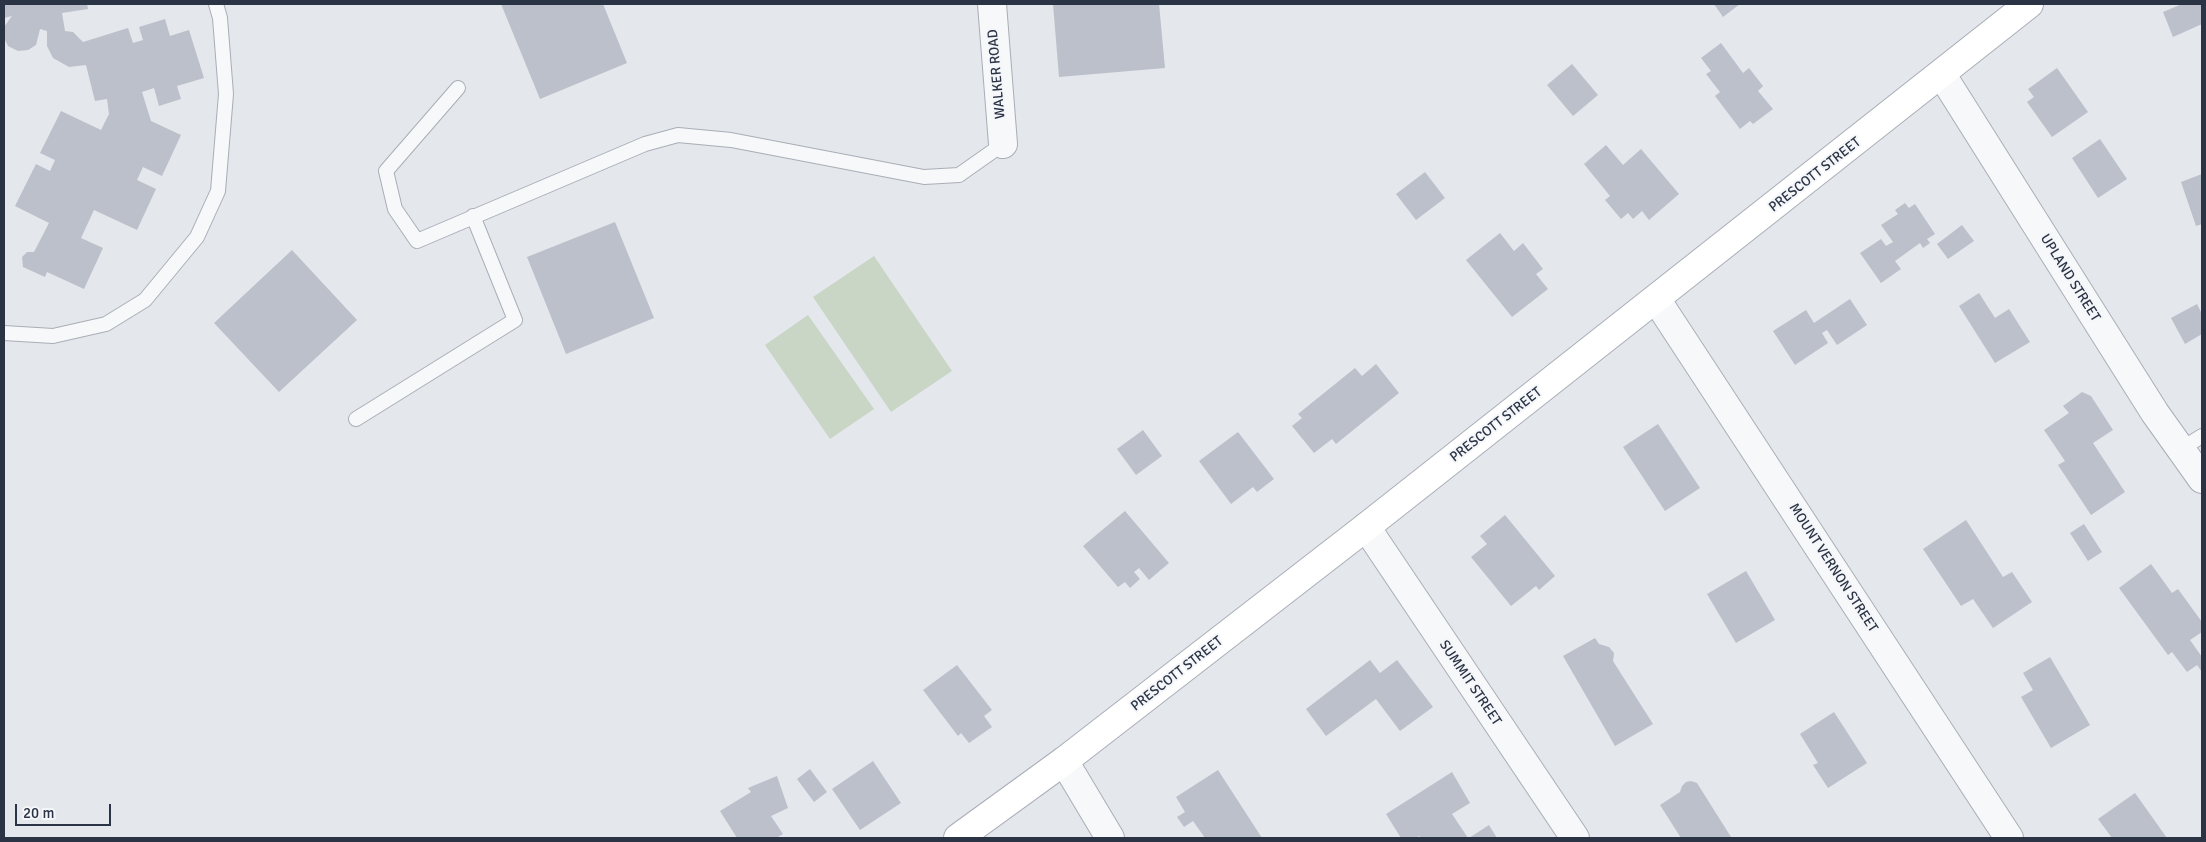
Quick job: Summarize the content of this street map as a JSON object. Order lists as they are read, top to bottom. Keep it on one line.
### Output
{"streets":{"street":["WALKER ROAD","PRESCOTT STREET","UPLAND STREET","MOUNT VERNON STREET","SUMMIT STREET"]},"crossings":[["PRESCOTT STREET","UPLAND STREET"],["PRESCOTT STREET","MOUNT VERNON STREET"],["PRESCOTT STREET","SUMMIT STREET"]],"scale_bar":"20 m"}
